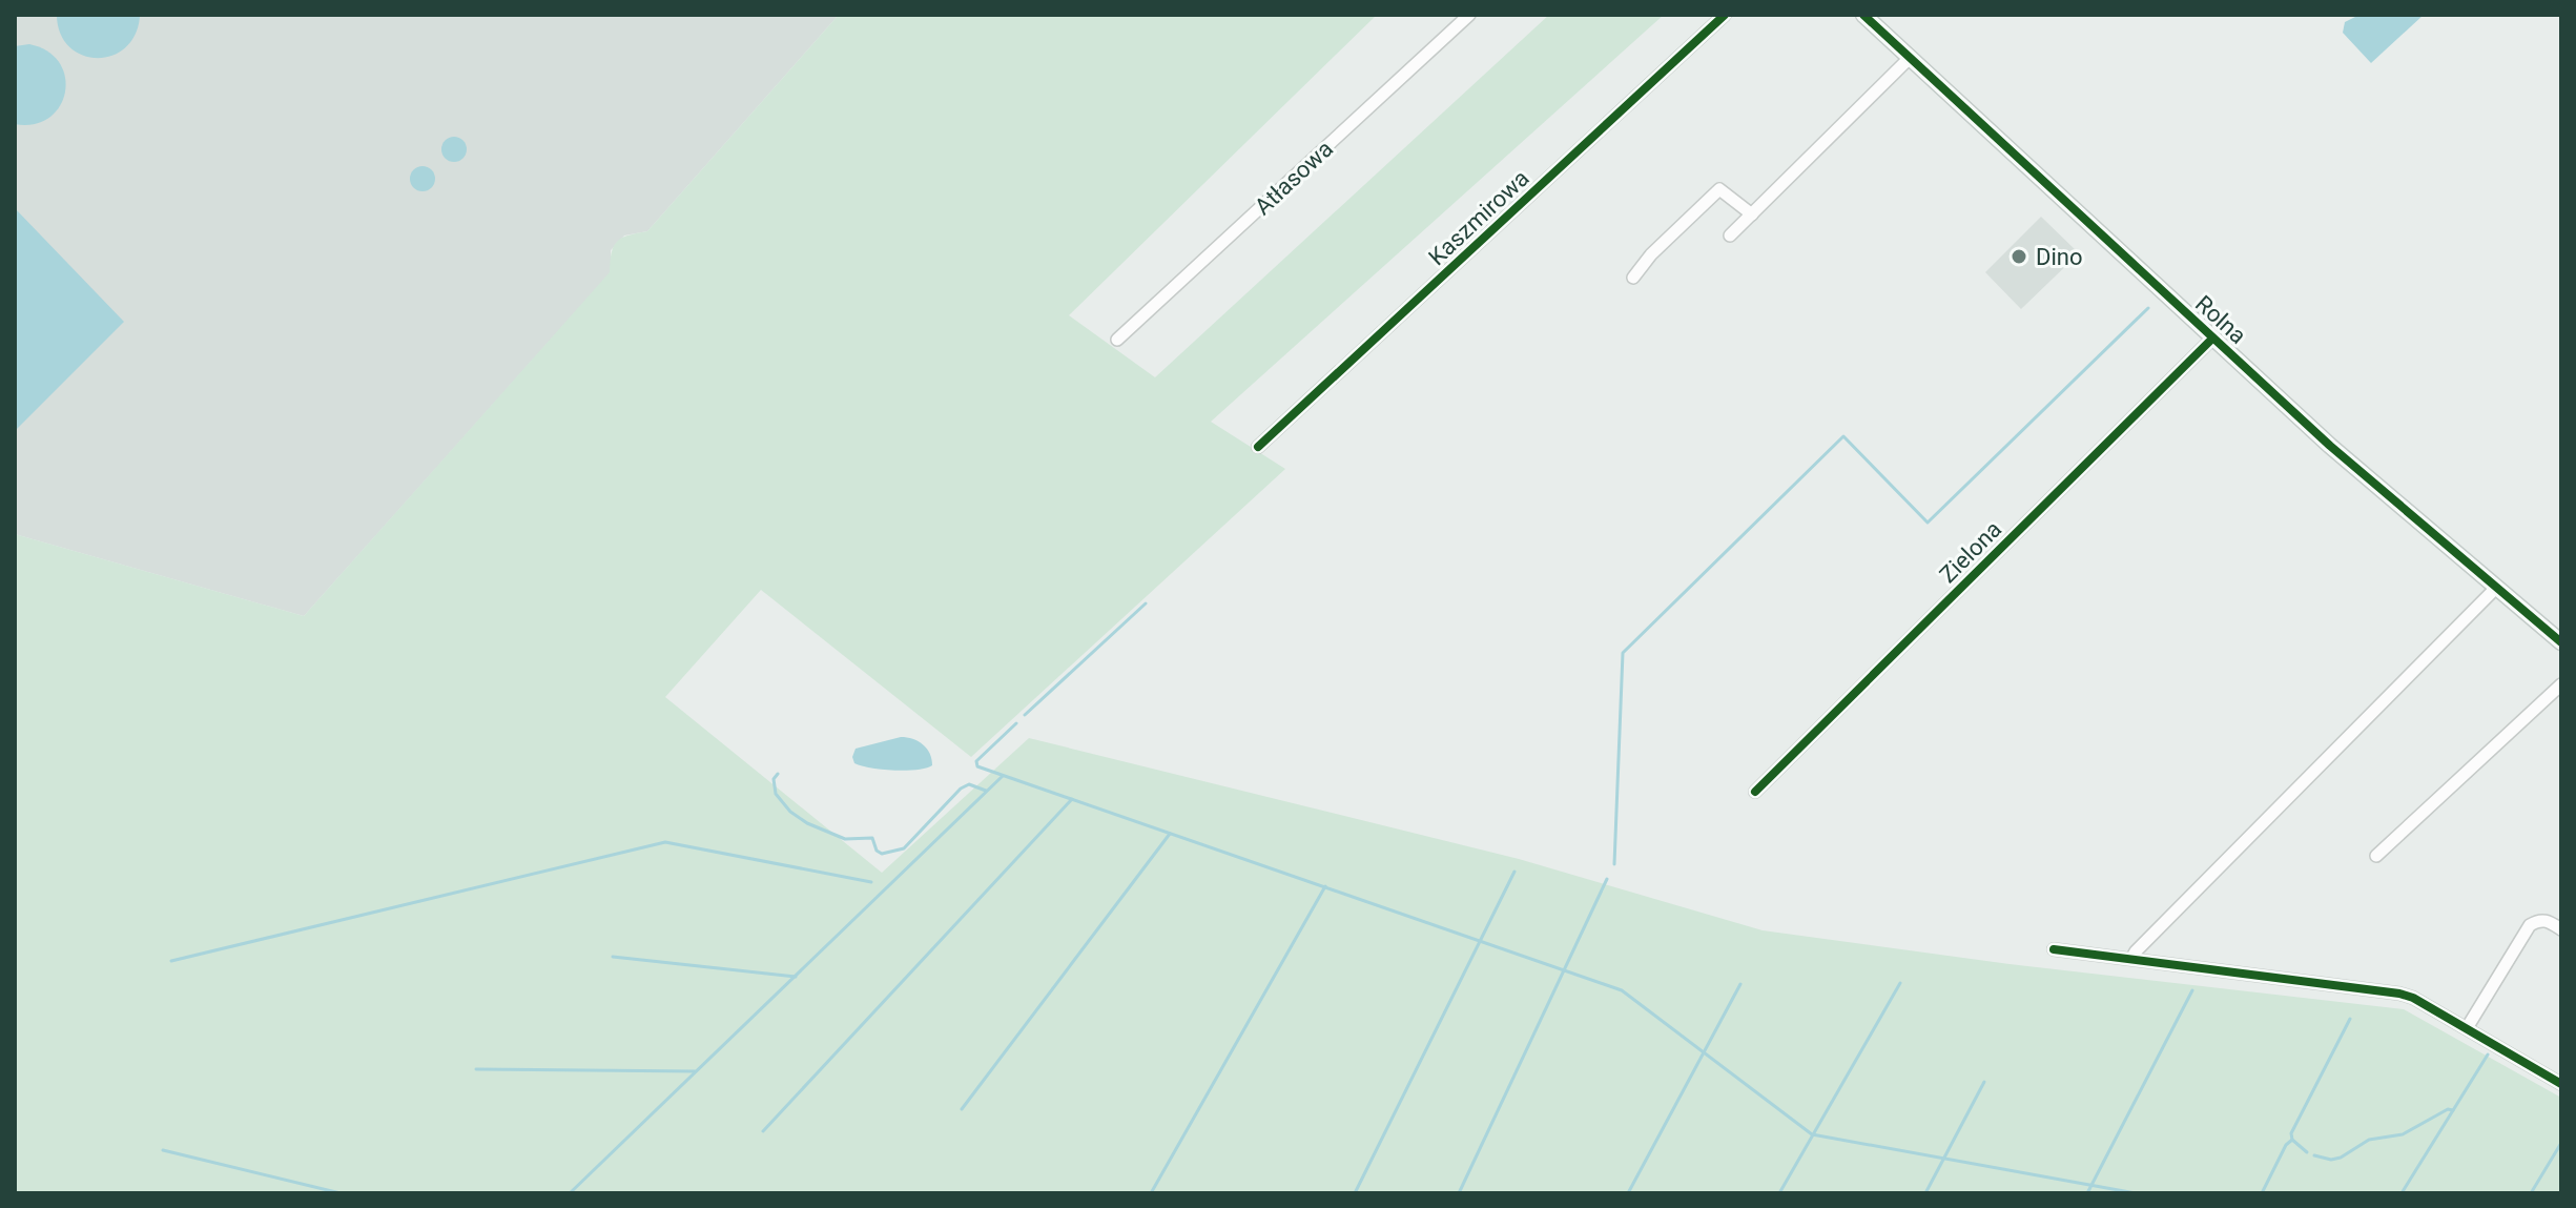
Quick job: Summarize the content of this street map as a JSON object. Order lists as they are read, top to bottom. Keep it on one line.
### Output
{"streets":{"street":["Atłasowa","Kaszmirowa","Rolna","Zielona"]},"crossings":[["Rolna","Zielona"]],"places":["Dino"]}
